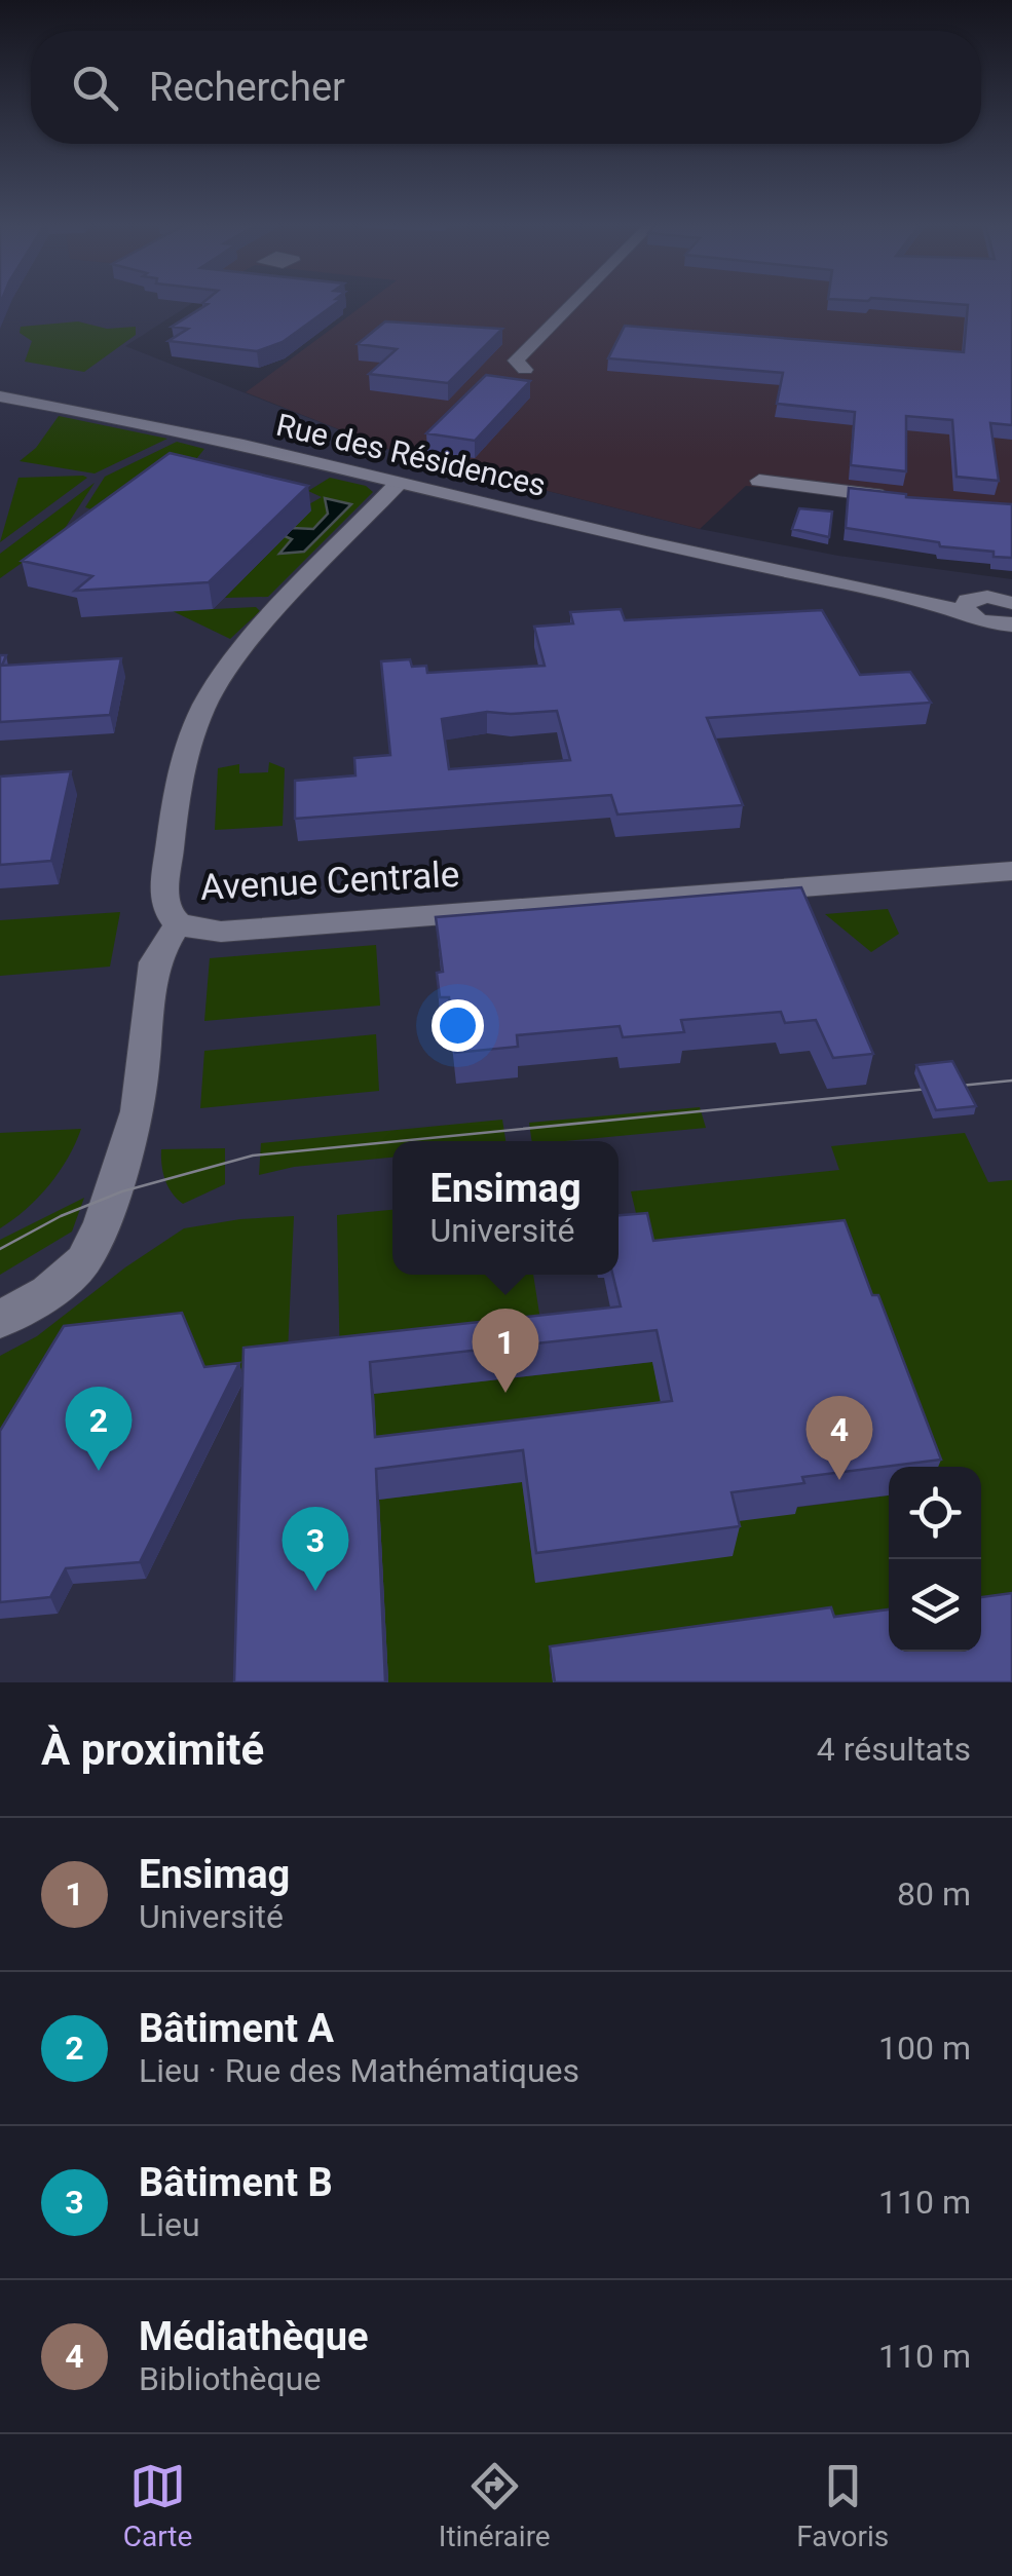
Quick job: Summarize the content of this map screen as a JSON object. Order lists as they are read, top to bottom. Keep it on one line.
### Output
{"streets":{"street":["Rue des Résidences","Avenue Centrale"]},"crossings":[["Rue des Résidences","Avenue Centrale"]],"page":{"search":"Rechercher","popup":["Ensimag","Université"],"pins":["1","2","4","3"],"heading":["À proximité","4 résultats"],"list":[{"mark":"1","name":"Ensimag","note":"Université","value":"80 m"},{"mark":"2","name":"Bâtiment A","note":"Lieu · Rue des Mathématiques","value":"100 m"},{"mark":"3","name":"Bâtiment B","note":"Lieu","value":"110 m"},{"mark":"4","name":"Médiathèque","note":"Bibliothèque","value":"110 m"}],"nav":["Carte","Itinéraire","Favoris"]}}
